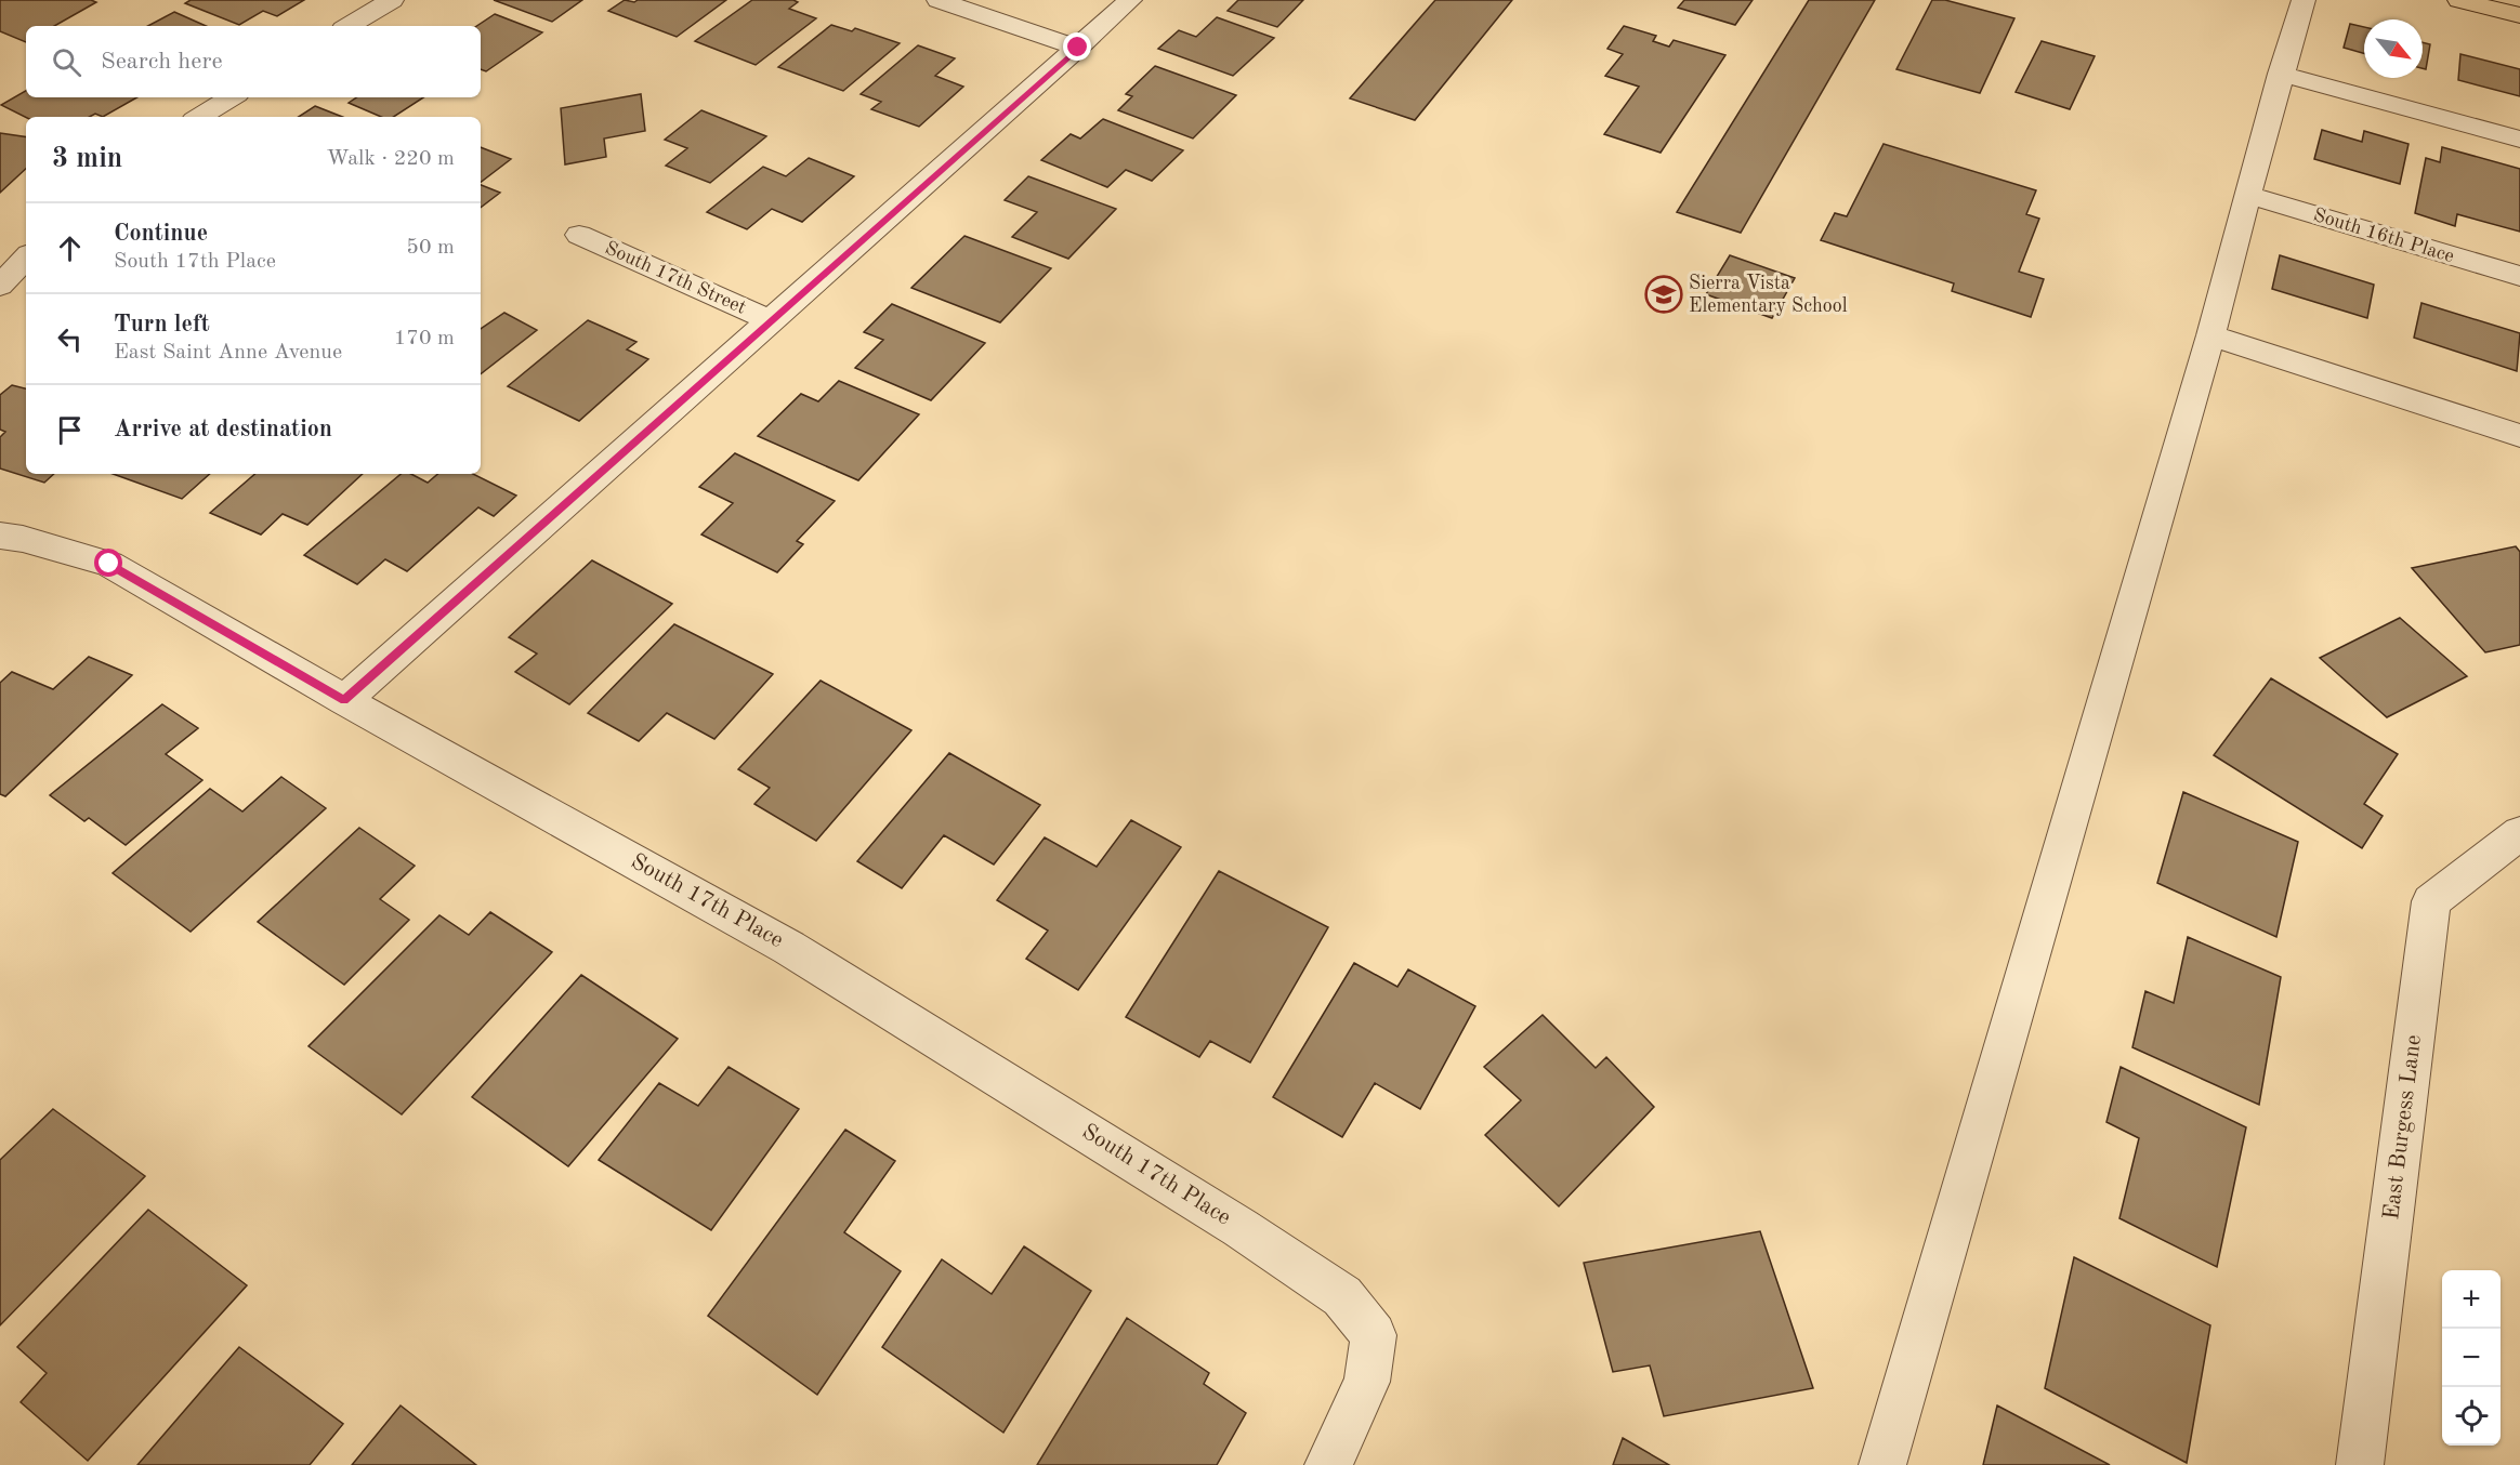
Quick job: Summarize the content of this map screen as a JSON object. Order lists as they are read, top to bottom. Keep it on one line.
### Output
{"streets":{"street":["South 16th Place","South 17th Street","South 17th Place","East Burgess Lane"]},"places":{"school or university":["Sierra Vista Elementary School"]},"north":"bottom right","page":{"search":"Search here","heading":["3 min","Walk · 220 m"],"list":[["Continue","South 17th Place","50 m"],["Turn left","East Saint Anne Avenue","170 m"],"Arrive at destination"],"map_buttons":["+","−"]}}
